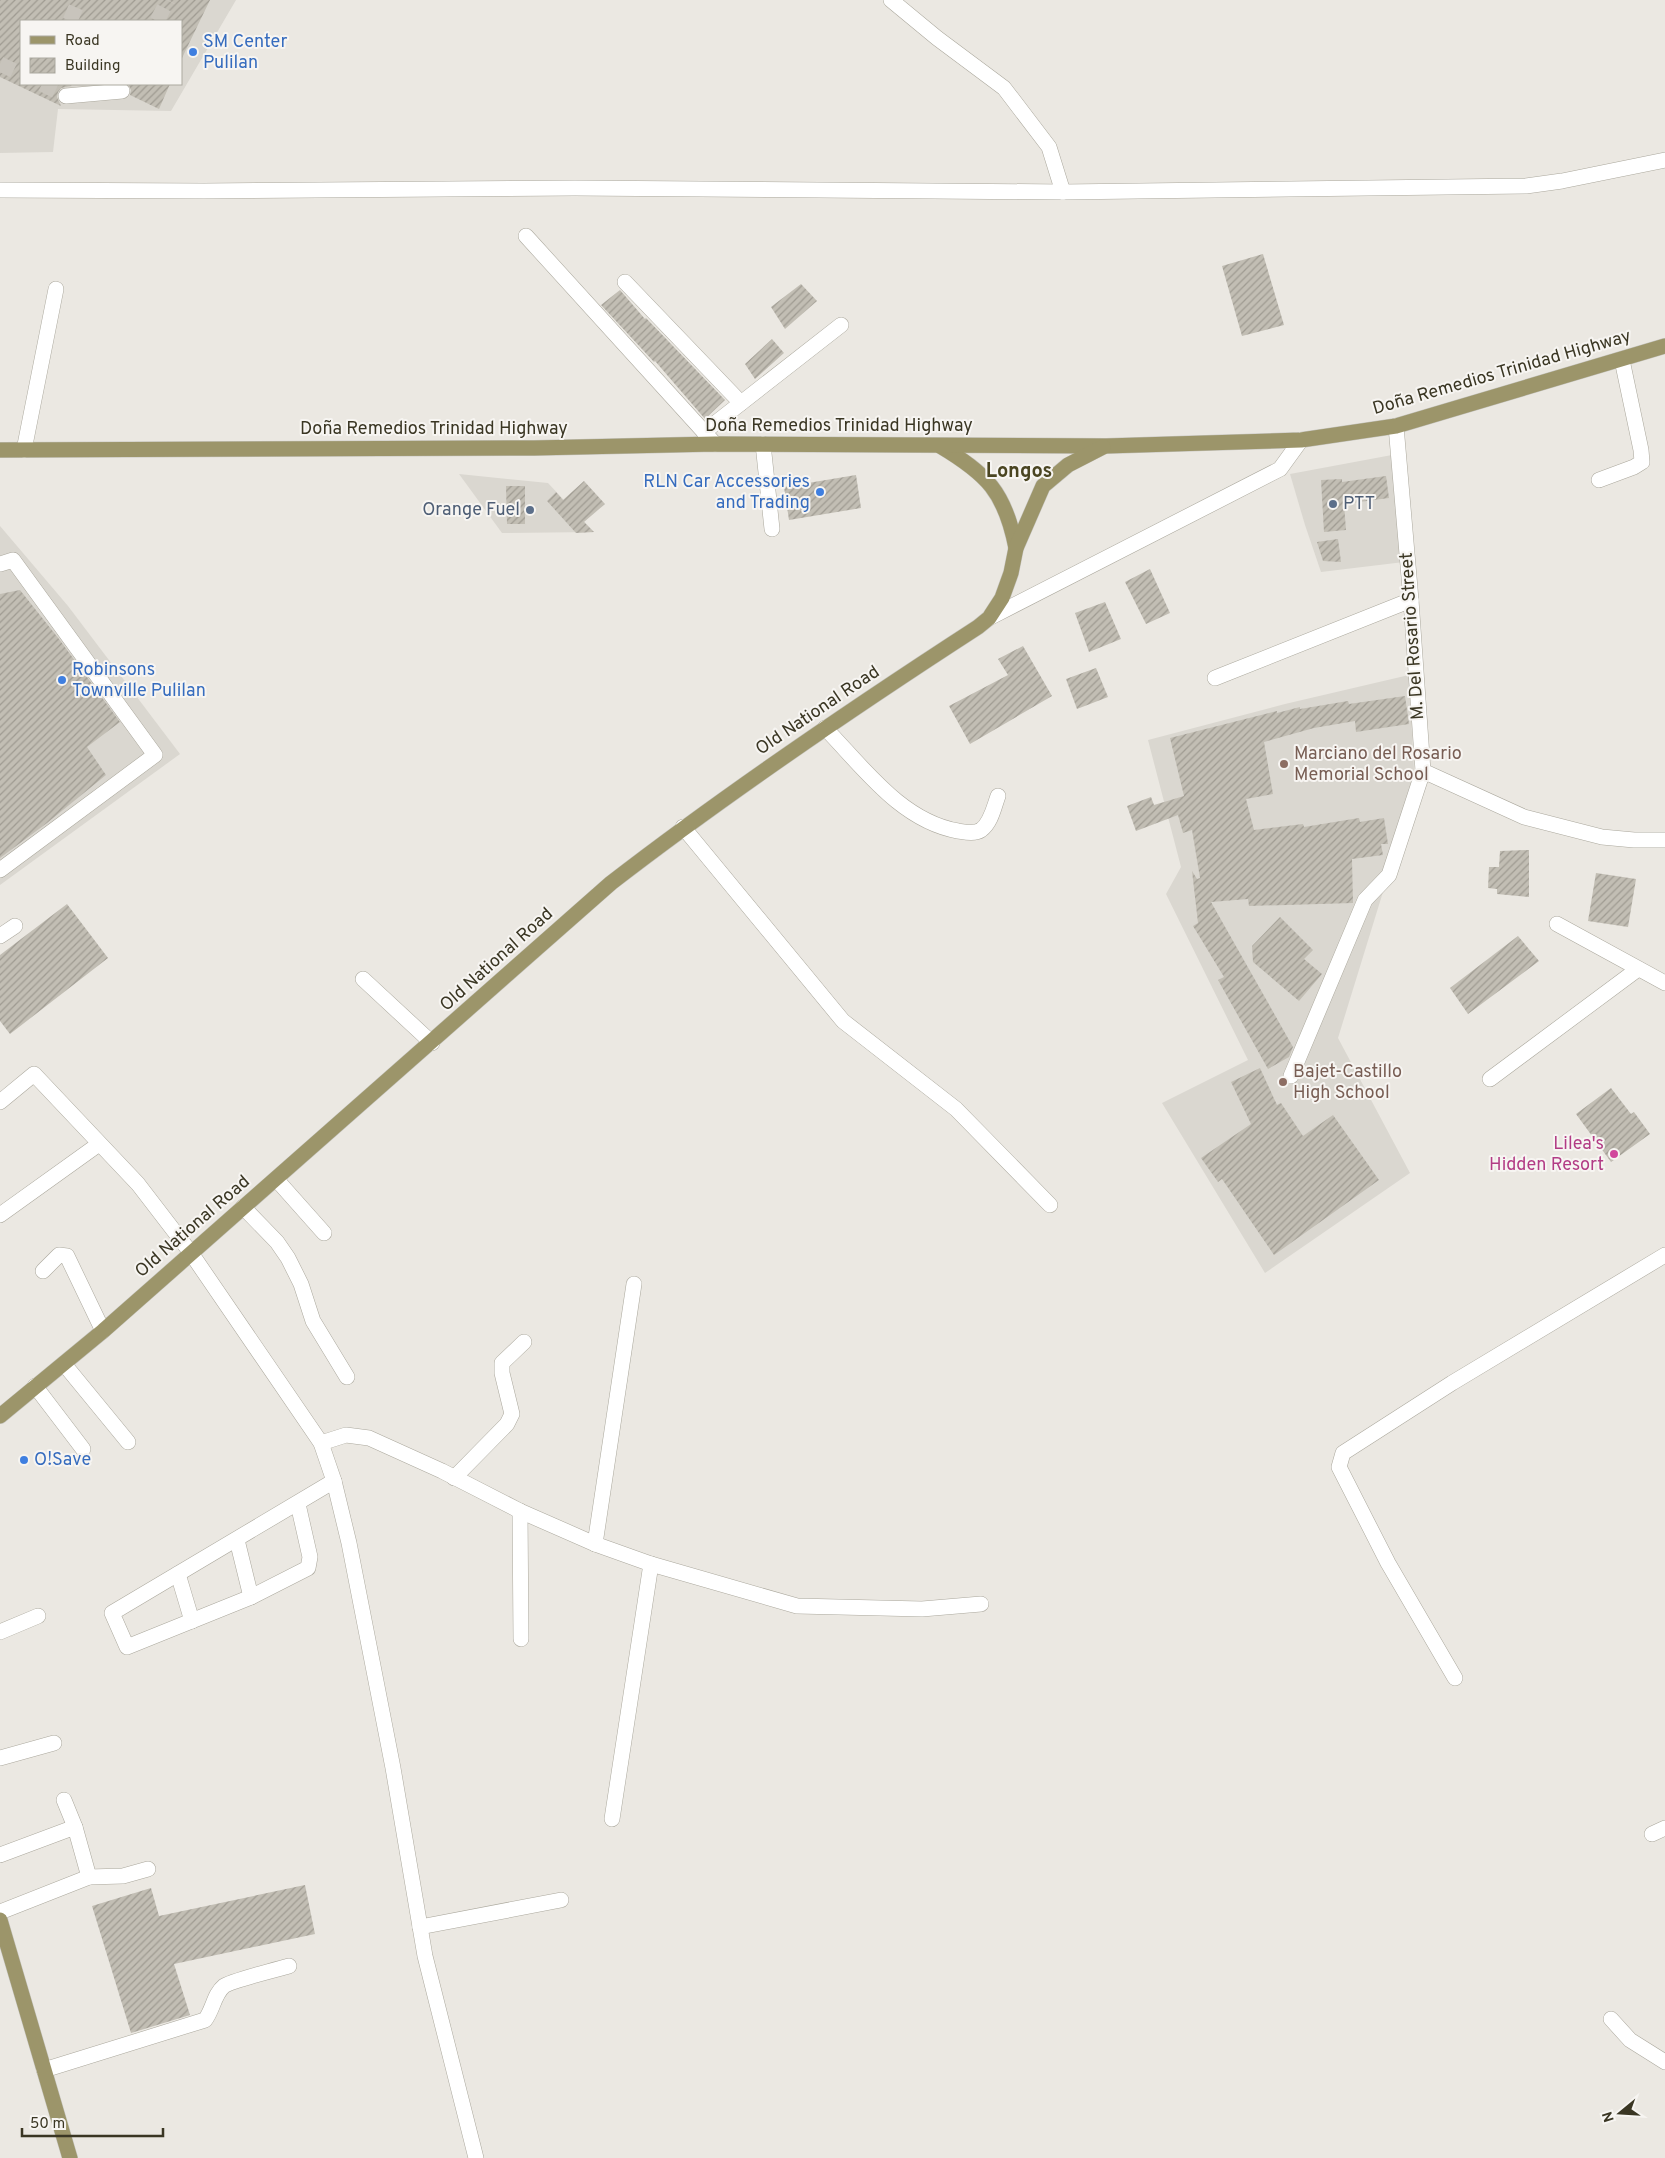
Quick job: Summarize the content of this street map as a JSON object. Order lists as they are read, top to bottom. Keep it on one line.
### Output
{"streets":{"main road":["Doña Remedios Trinidad Highway","Old National Road"],"street":["M. Del Rosario Street"]},"crossings":[["Doña Remedios Trinidad Highway","M. Del Rosario Street"],["Doña Remedios Trinidad Highway","Old National Road"]],"districts":["Longos"],"places":["SM Center Pulilan","RLN Car Accessories and Trading","PTT","Orange Fuel","Robinsons Townville Pulilan","Marciano del Rosario Memorial School","Bajet-Castillo High School","Lilea's Hidden Resort","O!Save"],"legend":["Road","Building"],"scale_bar":"50 m","north":"left"}
